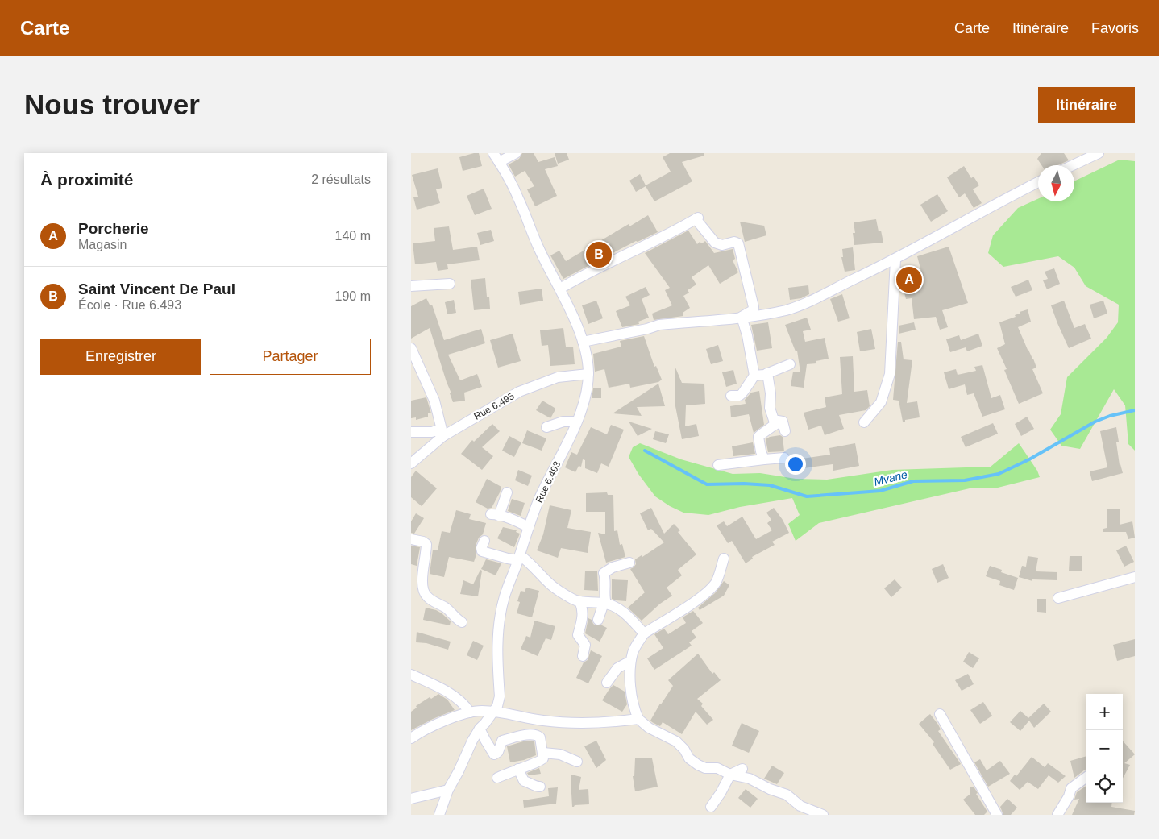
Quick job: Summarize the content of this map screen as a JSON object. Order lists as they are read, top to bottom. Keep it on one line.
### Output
{"streets":{"street":["Rue 6.495","Rue 6.493"]},"crossings":[["Rue 6.495","Rue 6.493"]],"water":["Mvane"],"north":"bottom","page":{"header":"Carte","nav":["Carte","Itinéraire","Favoris"],"buttons":["Itinéraire",["Enregistrer","Partager"]],"title":"Nous trouver","heading":["À proximité","2 résultats"],"list":[{"mark":"A","name":"Porcherie","note":"Magasin","value":"140 m"},{"mark":"B","name":"Saint Vincent De Paul","note":"École · Rue 6.493","value":"190 m"}],"pins":["B","A"],"map_buttons":["+","−"]}}
